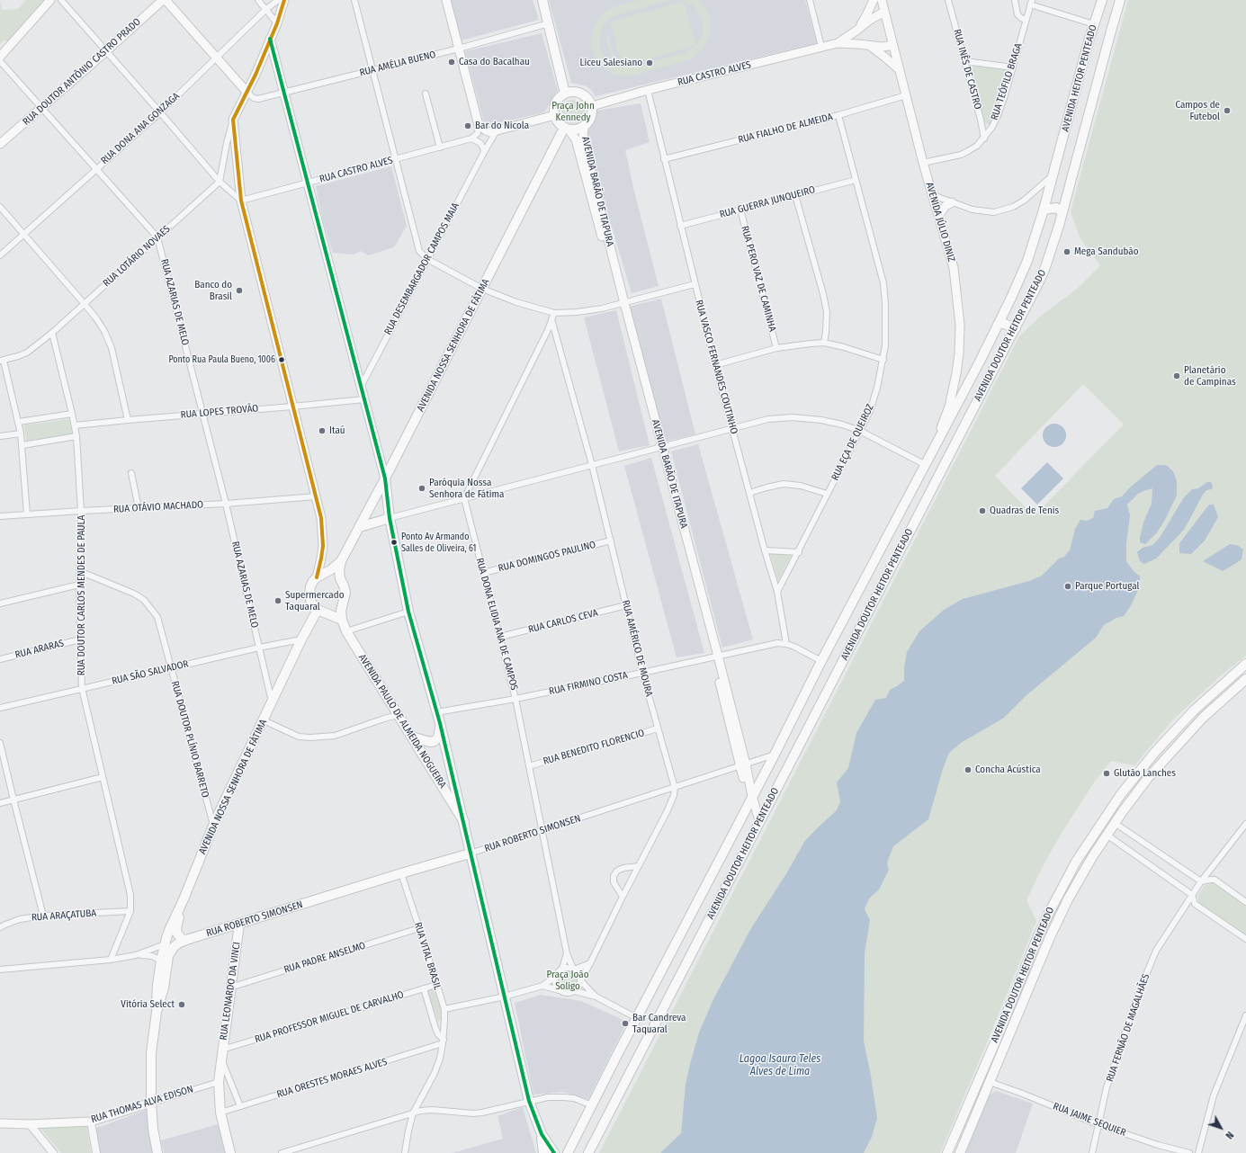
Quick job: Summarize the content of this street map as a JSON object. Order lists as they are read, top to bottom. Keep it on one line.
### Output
{"streets":{"main road":["RUA DOUTOR ANTÔNIO CASTRO PRADO","RUA CASTRO ALVES","AVENIDA HEITOR PENTEADO","AVENIDA BARÃO DE ITAPURA","AVENIDA JÚLIO DINIZ","AVENIDA DOUTOR HEITOR PENTEADO","AVENIDA NOSSA SENHORA DE FÁTIMA","AVENIDA PAULO DE ALMEIDA NOGUEIRA","RUA ROBERTO SIMONSEN","RUA LEONARDO DA VINCI","RUA THOMAS ALVA EDISON"],"street":["RUA AMÉLIA BUENO","RUA INÊS DE CASTRO","RUA TEÓFILO BRAGA","RUA DONA ANA GONZAGA","RUA FIALHO DE ALMEIDA","RUA GUERRA JUNQUEIRO","RUA LOTÁRIO NOVAES","RUA DESEMBARGADOR CAMPOS MAIA","RUA PERO VAZ DE CAMINHA","RUA AZARIAS DE MELO","RUA VASCO FERNANDES COUTINHO","RUA LOPES TROVÃO","RUA EÇA DE QUEIROZ","RUA OTÁVIO MACHADO","RUA DOMINGOS PAULINO","RUA DOUTOR CARLOS MENDES DE PAULA","RUA CARLOS CEVA","RUA DONA ELIDIA ANA DE CAMPOS","RUA AMÉRICO DE MOURA","RUA ARARAS","RUA SÃO SALVADOR","RUA FIRMINO COSTA","RUA DOUTOR PLÍNIO BARRETO","RUA BENEDITO FLORENCIO","RUA ARAÇATUBA","RUA VITAL BRASIL","RUA PADRE ANSELMO","RUA PROFESSOR MIGUEL DE CARVALHO","RUA FERNÃO DE MAGALHÃES","RUA ORESTES MORAES ALVES","RUA JAIME SEQUIER"]},"crossings":[["RUA INÊS DE CASTRO","RUA TEÓFILO BRAGA"],["RUA DOUTOR ANTÔNIO CASTRO PRADO","RUA AZARIAS DE MELO"],["RUA CASTRO ALVES","AVENIDA BARÃO DE ITAPURA"],["RUA CASTRO ALVES","AVENIDA JÚLIO DINIZ"],["RUA CASTRO ALVES","AVENIDA NOSSA SENHORA DE FÁTIMA"],["RUA CASTRO ALVES","RUA VASCO FERNANDES COUTINHO"],["AVENIDA HEITOR PENTEADO","AVENIDA DOUTOR HEITOR PENTEADO"],["RUA TEÓFILO BRAGA","AVENIDA JÚLIO DINIZ"],["RUA DONA ANA GONZAGA","RUA AZARIAS DE MELO"],["RUA FIALHO DE ALMEIDA","AVENIDA JÚLIO DINIZ"],["RUA FIALHO DE ALMEIDA","RUA VASCO FERNANDES COUTINHO"],["RUA FIALHO DE ALMEIDA","RUA EÇA DE QUEIROZ"],["AVENIDA BARÃO DE ITAPURA","AVENIDA DOUTOR HEITOR PENTEADO"],["AVENIDA BARÃO DE ITAPURA","AVENIDA NOSSA SENHORA DE FÁTIMA"],["AVENIDA BARÃO DE ITAPURA","RUA FIRMINO COSTA"],["AVENIDA BARÃO DE ITAPURA","RUA ROBERTO SIMONSEN"],["RUA GUERRA JUNQUEIRO","RUA PERO VAZ DE CAMINHA"],["RUA GUERRA JUNQUEIRO","RUA VASCO FERNANDES COUTINHO"],["RUA GUERRA JUNQUEIRO","RUA EÇA DE QUEIROZ"],["AVENIDA JÚLIO DINIZ","AVENIDA DOUTOR HEITOR PENTEADO"],["RUA LOTÁRIO NOVAES","RUA AZARIAS DE MELO"],["RUA LOTÁRIO NOVAES","RUA DOUTOR CARLOS MENDES DE PAULA"],["RUA AZARIAS DE MELO","AVENIDA NOSSA SENHORA DE FÁTIMA"],["RUA AZARIAS DE MELO","RUA LOPES TROVÃO"],["RUA AZARIAS DE MELO","RUA OTÁVIO MACHADO"],["RUA AZARIAS DE MELO","RUA SÃO SALVADOR"],["AVENIDA DOUTOR HEITOR PENTEADO","RUA FIRMINO COSTA"],["AVENIDA DOUTOR HEITOR PENTEADO","RUA ROBERTO SIMONSEN"],["AVENIDA DOUTOR HEITOR PENTEADO","RUA JAIME SEQUIER"],["AVENIDA NOSSA SENHORA DE FÁTIMA","RUA SÃO SALVADOR"],["AVENIDA NOSSA SENHORA DE FÁTIMA","RUA DOUTOR PLÍNIO BARRETO"],["AVENIDA NOSSA SENHORA DE FÁTIMA","RUA ROBERTO SIMONSEN"],["AVENIDA NOSSA SENHORA DE FÁTIMA","RUA THOMAS ALVA EDISON"],["RUA VASCO FERNANDES COUTINHO","RUA EÇA DE QUEIROZ"],["RUA VASCO FERNANDES COUTINHO","RUA FIRMINO COSTA"],["RUA LOPES TROVÃO","RUA DOUTOR CARLOS MENDES DE PAULA"],["RUA OTÁVIO MACHADO","RUA DOUTOR CARLOS MENDES DE PAULA"],["RUA DOMINGOS PAULINO","RUA DONA ELIDIA ANA DE CAMPOS"],["RUA DOMINGOS PAULINO","RUA AMÉRICO DE MOURA"],["RUA DOUTOR CARLOS MENDES DE PAULA","RUA ARARAS"],["RUA DOUTOR CARLOS MENDES DE PAULA","RUA SÃO SALVADOR"],["RUA DOUTOR CARLOS MENDES DE PAULA","RUA DOUTOR PLÍNIO BARRETO"],["RUA DOUTOR CARLOS MENDES DE PAULA","RUA ARAÇATUBA"],["RUA CARLOS CEVA","RUA DONA ELIDIA ANA DE CAMPOS"],["RUA CARLOS CEVA","RUA AMÉRICO DE MOURA"],["RUA DONA ELIDIA ANA DE CAMPOS","RUA FIRMINO COSTA"],["RUA DONA ELIDIA ANA DE CAMPOS","RUA BENEDITO FLORENCIO"],["RUA DONA ELIDIA ANA DE CAMPOS","RUA ROBERTO SIMONSEN"],["RUA AMÉRICO DE MOURA","RUA FIRMINO COSTA"],["RUA AMÉRICO DE MOURA","RUA BENEDITO FLORENCIO"],["RUA AMÉRICO DE MOURA","RUA ROBERTO SIMONSEN"],["RUA SÃO SALVADOR","RUA DOUTOR PLÍNIO BARRETO"],["RUA ROBERTO SIMONSEN","RUA VITAL BRASIL"],["RUA ROBERTO SIMONSEN","RUA LEONARDO DA VINCI"],["RUA VITAL BRASIL","RUA PADRE ANSELMO"],["RUA VITAL BRASIL","RUA PROFESSOR MIGUEL DE CARVALHO"],["RUA VITAL BRASIL","RUA ORESTES MORAES ALVES"],["RUA PADRE ANSELMO","RUA LEONARDO DA VINCI"],["RUA LEONARDO DA VINCI","RUA PROFESSOR MIGUEL DE CARVALHO"],["RUA LEONARDO DA VINCI","RUA ORESTES MORAES ALVES"],["RUA LEONARDO DA VINCI","RUA THOMAS ALVA EDISON"],["RUA FERNÃO DE MAGALHÃES","RUA JAIME SEQUIER"]],"water":["Lagoa Isaura Teles Alves de Lima"],"parks":["Praça John Kennedy","Praça João Soligo"],"places":["Casa do Bacalhau","Liceu Salesiano","Campos de Futebol","Bar do Nicola","Mega Sandubão","Banco do Brasil","Ponto Rua Paula Bueno, 1006","Planetário de Campinas","Itaú","Paróquia Nossa Senhora de Fátima","Quadras de Tenis","Ponto Av Armando Salles de Oliveira, 61","Parque Portugal","Supermercado Taquaral","Concha Acústica","Glutão Lanches","Vitória Select","Bar Candreva Taquaral"],"north":"bottom right"}
